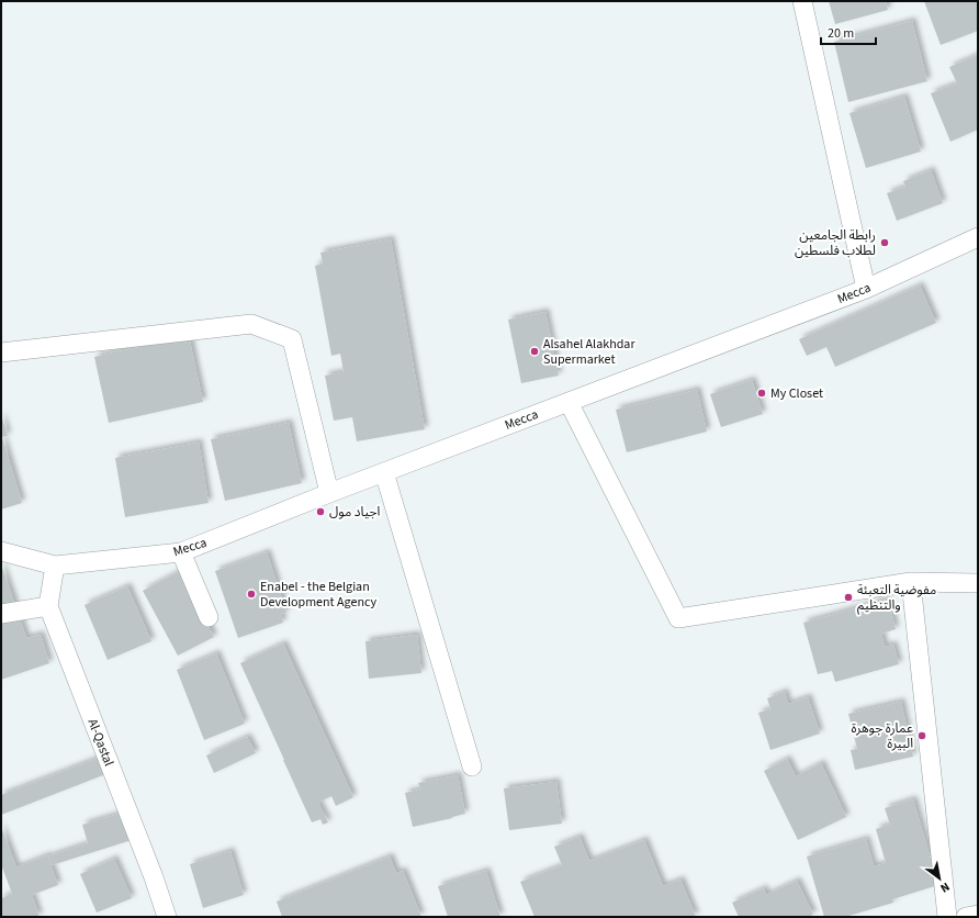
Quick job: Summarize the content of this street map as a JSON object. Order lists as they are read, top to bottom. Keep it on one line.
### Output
{"streets":{"street":["Mecca","Al-Qastal"]},"places":["رابطة الجامعين لطلاب فلسطين","Alsahel Alakhdar Supermarket","My Closet","اجياد مول","Enabel - the Belgian Development Agency","مفوضية التعبئة والتنظيم","عمارة جوهرة البيرة"],"scale_bar":"20 m","north":"bottom right"}
